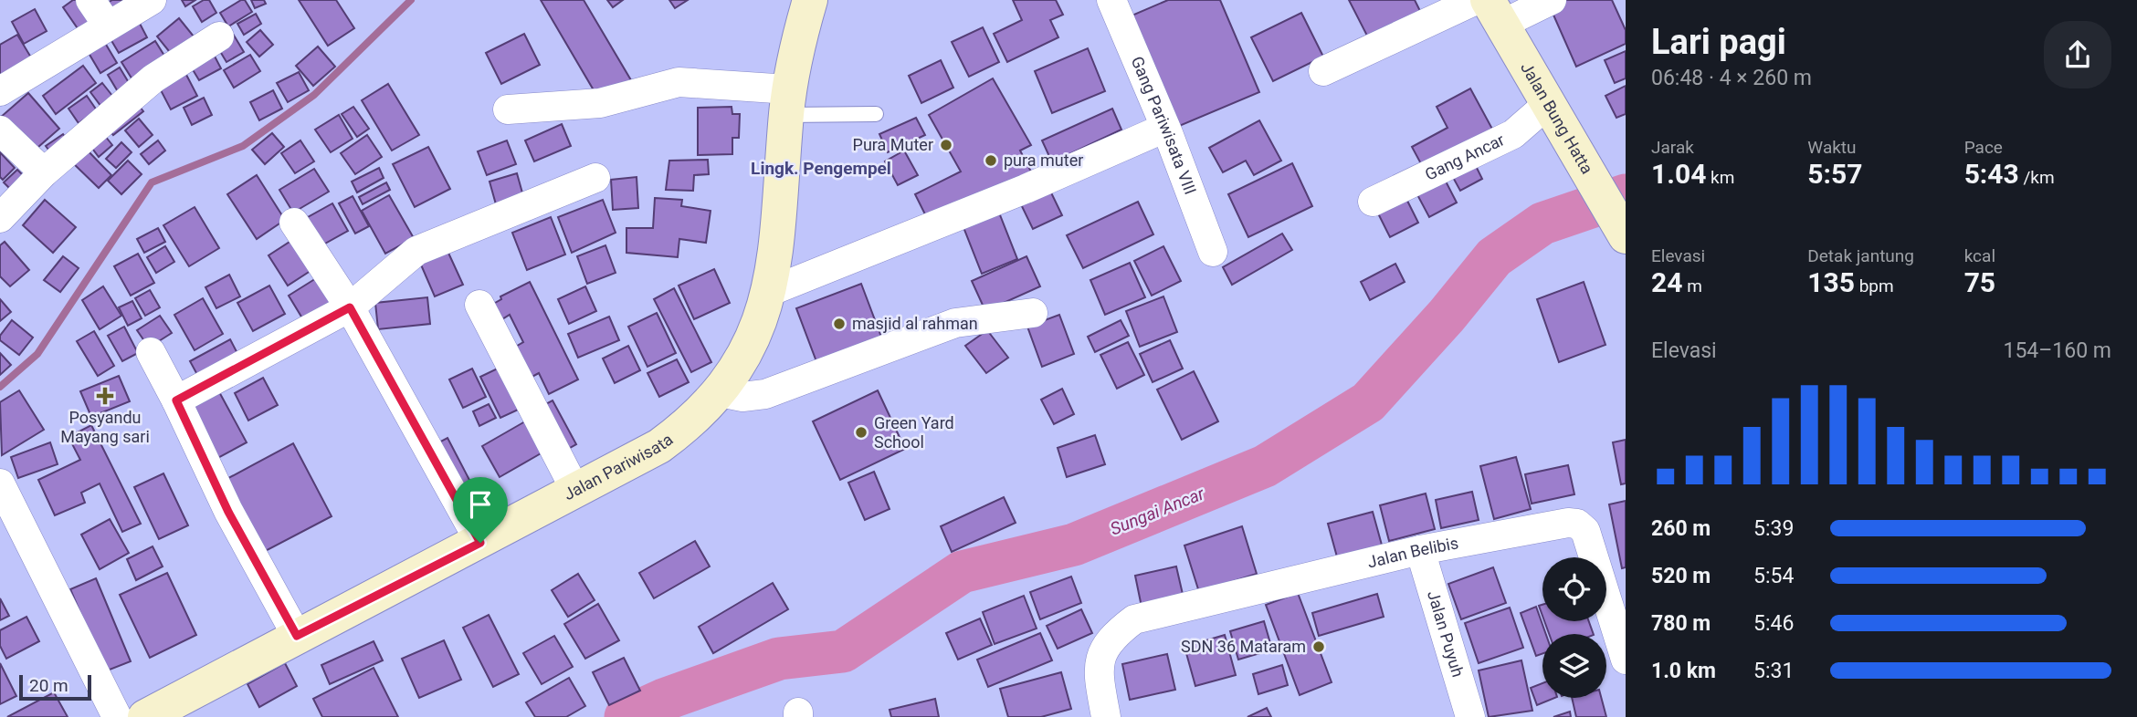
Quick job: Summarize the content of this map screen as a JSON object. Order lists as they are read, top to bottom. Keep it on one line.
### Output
{"streets":{"street":["Jalan Bung Hatta","Gang Pariwisata VIII","Gang Ancar","Jalan Pariwisata","Jalan Belibis","Jalan Puyuh"]},"crossings":[["Jalan Bung Hatta","Gang Ancar"],["Jalan Belibis","Jalan Puyuh"]],"districts":["Lingk. Pengempel"],"water":["Sungai Ancar"],"places":{"other":["Pura Muter","pura muter","masjid al rahman","Green Yard School","SDN 36 Mataram"],"health":["Posyandu Mayang sari"]},"scale_bar":"20 m","page":{"heading":["Lari pagi","06:48 · 4 × 260 m"],"stats":[["Jarak","1.04 km"],["Waktu","5:57"],["Pace","5:43 /km"],["Elevasi","24 m"],["Detak jantung","135 bpm"],["kcal","75"]],"chart":["Elevasi","154–160 m"],"list":[{"name":"260 m","note":"5:39"},{"name":"520 m","note":"5:54"},{"name":"780 m","note":"5:46"},{"name":"1.0 km","note":"5:31"}],"scale":"20 m"}}
